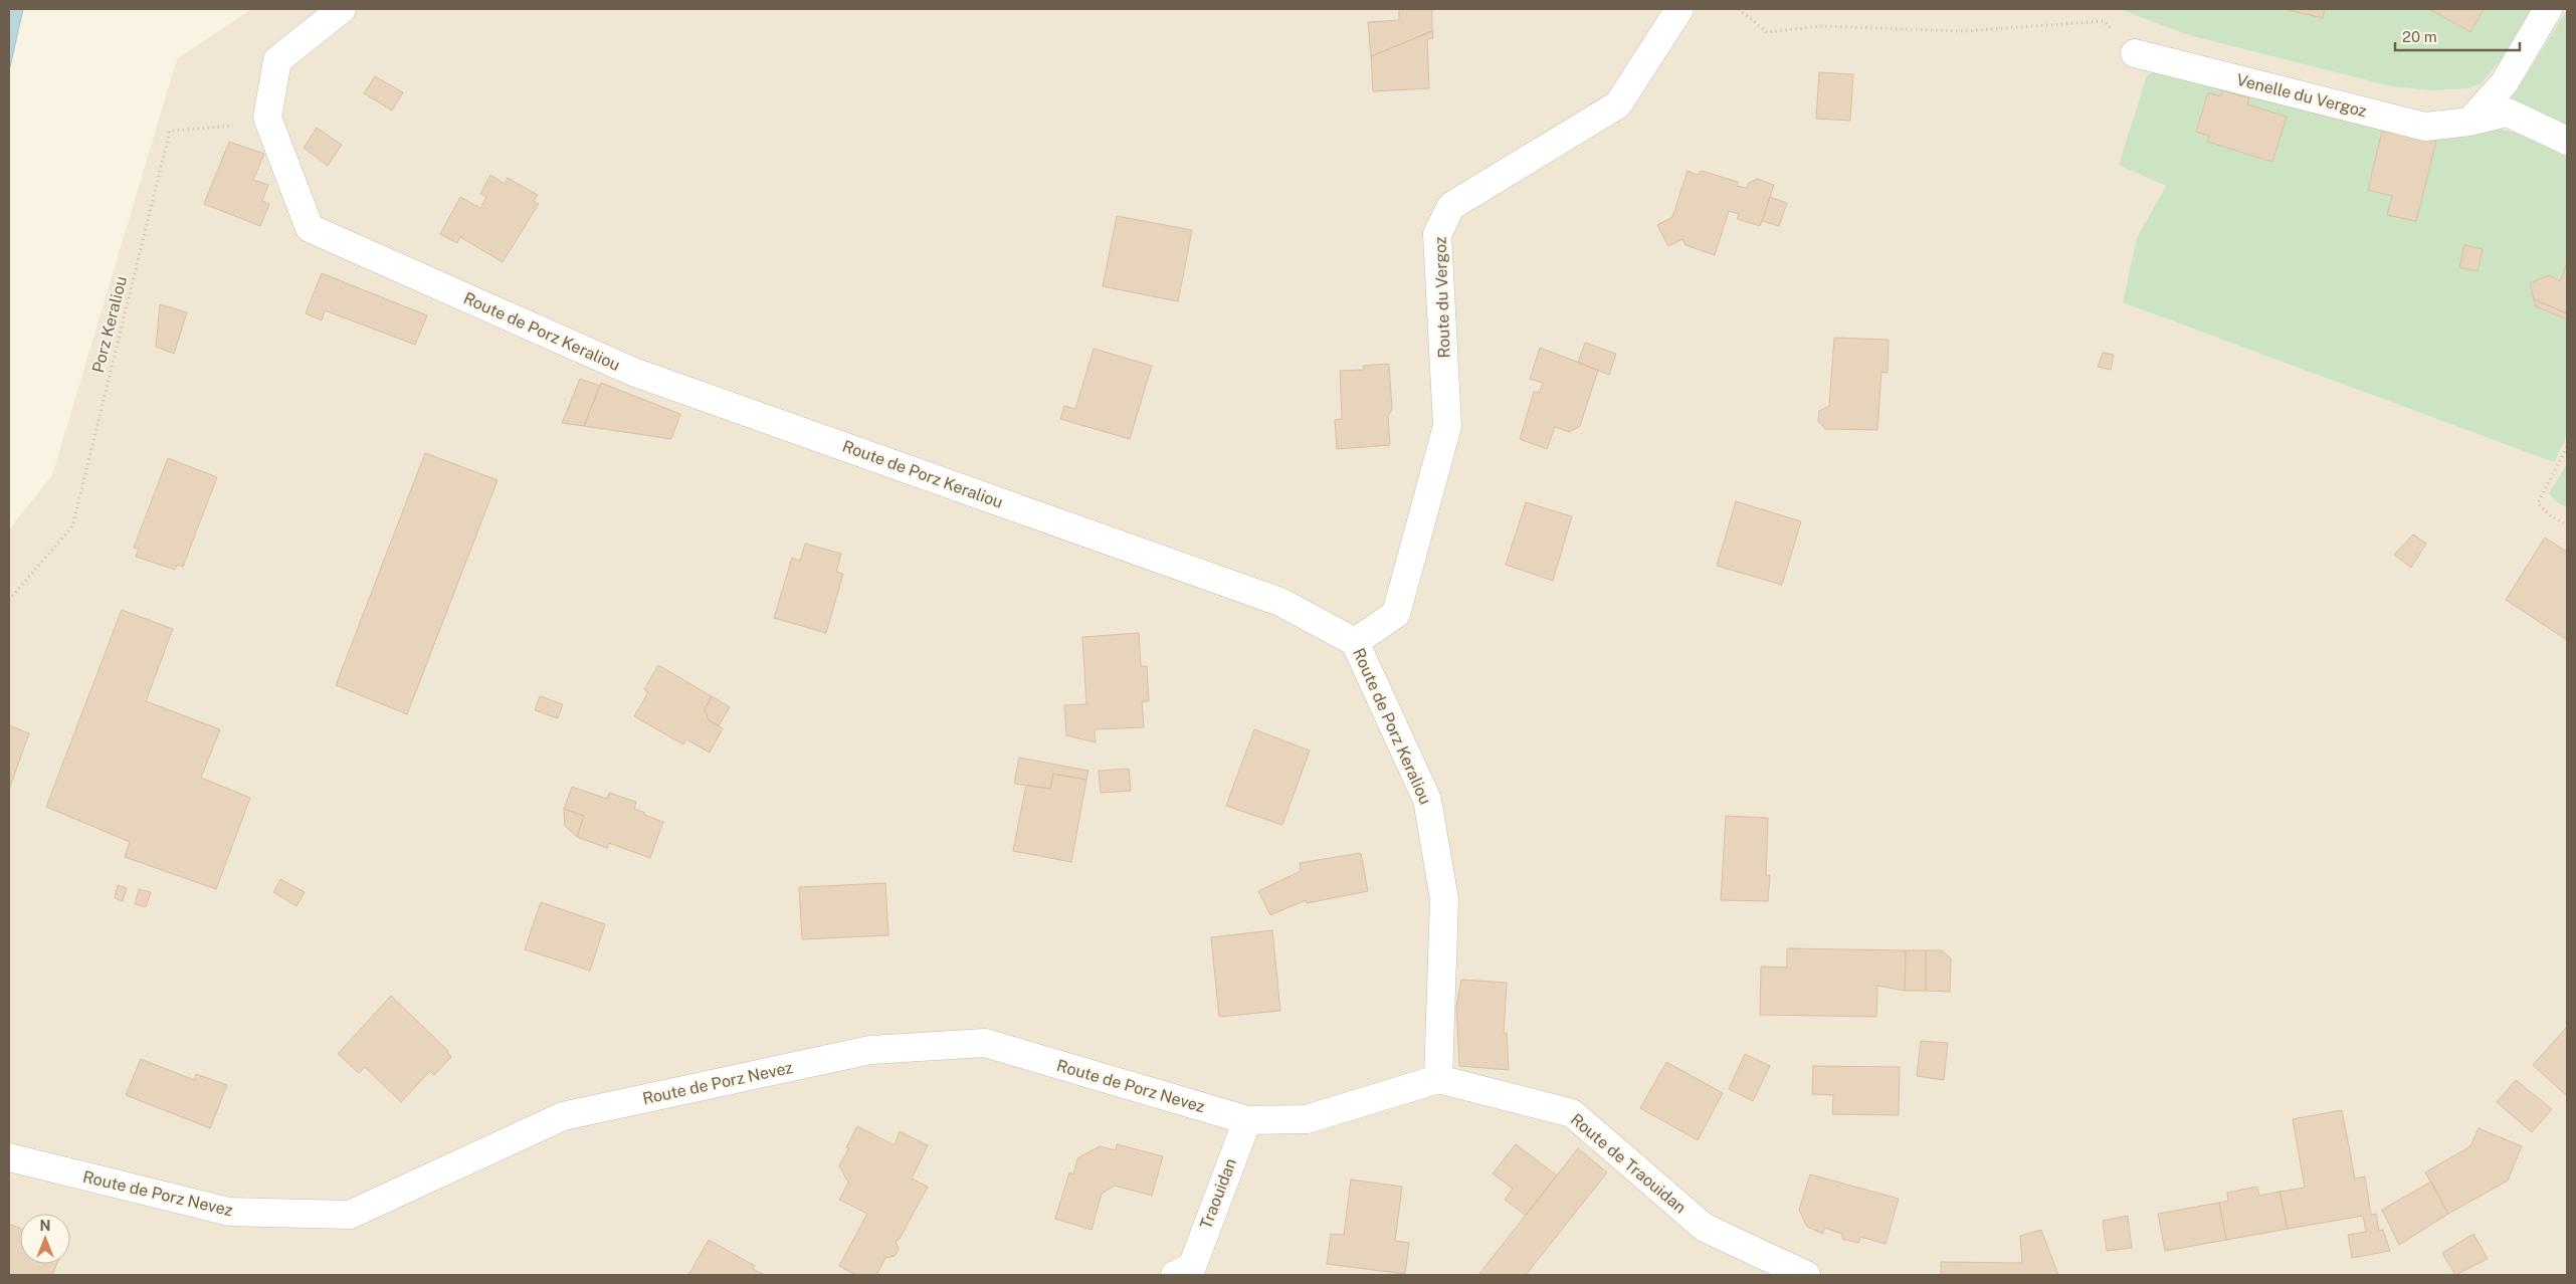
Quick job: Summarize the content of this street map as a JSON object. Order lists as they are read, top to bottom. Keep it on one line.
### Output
{"streets":{"street":["Venelle du Vergoz","Route du Vergoz","Route de Porz Keraliou","Route de Porz Nevez","Route de Traouidan","Traouidan"],"path":["Porz Keraliou"]},"crossings":[["Route du Vergoz","Route de Porz Keraliou"],["Porz Keraliou","Route de Porz Keraliou"],["Route de Porz Keraliou","Route de Porz Nevez"],["Route de Porz Keraliou","Route de Traouidan"],["Route de Porz Nevez","Route de Traouidan"],["Route de Porz Nevez","Traouidan"]],"scale_bar":"20 m","north":"top"}
